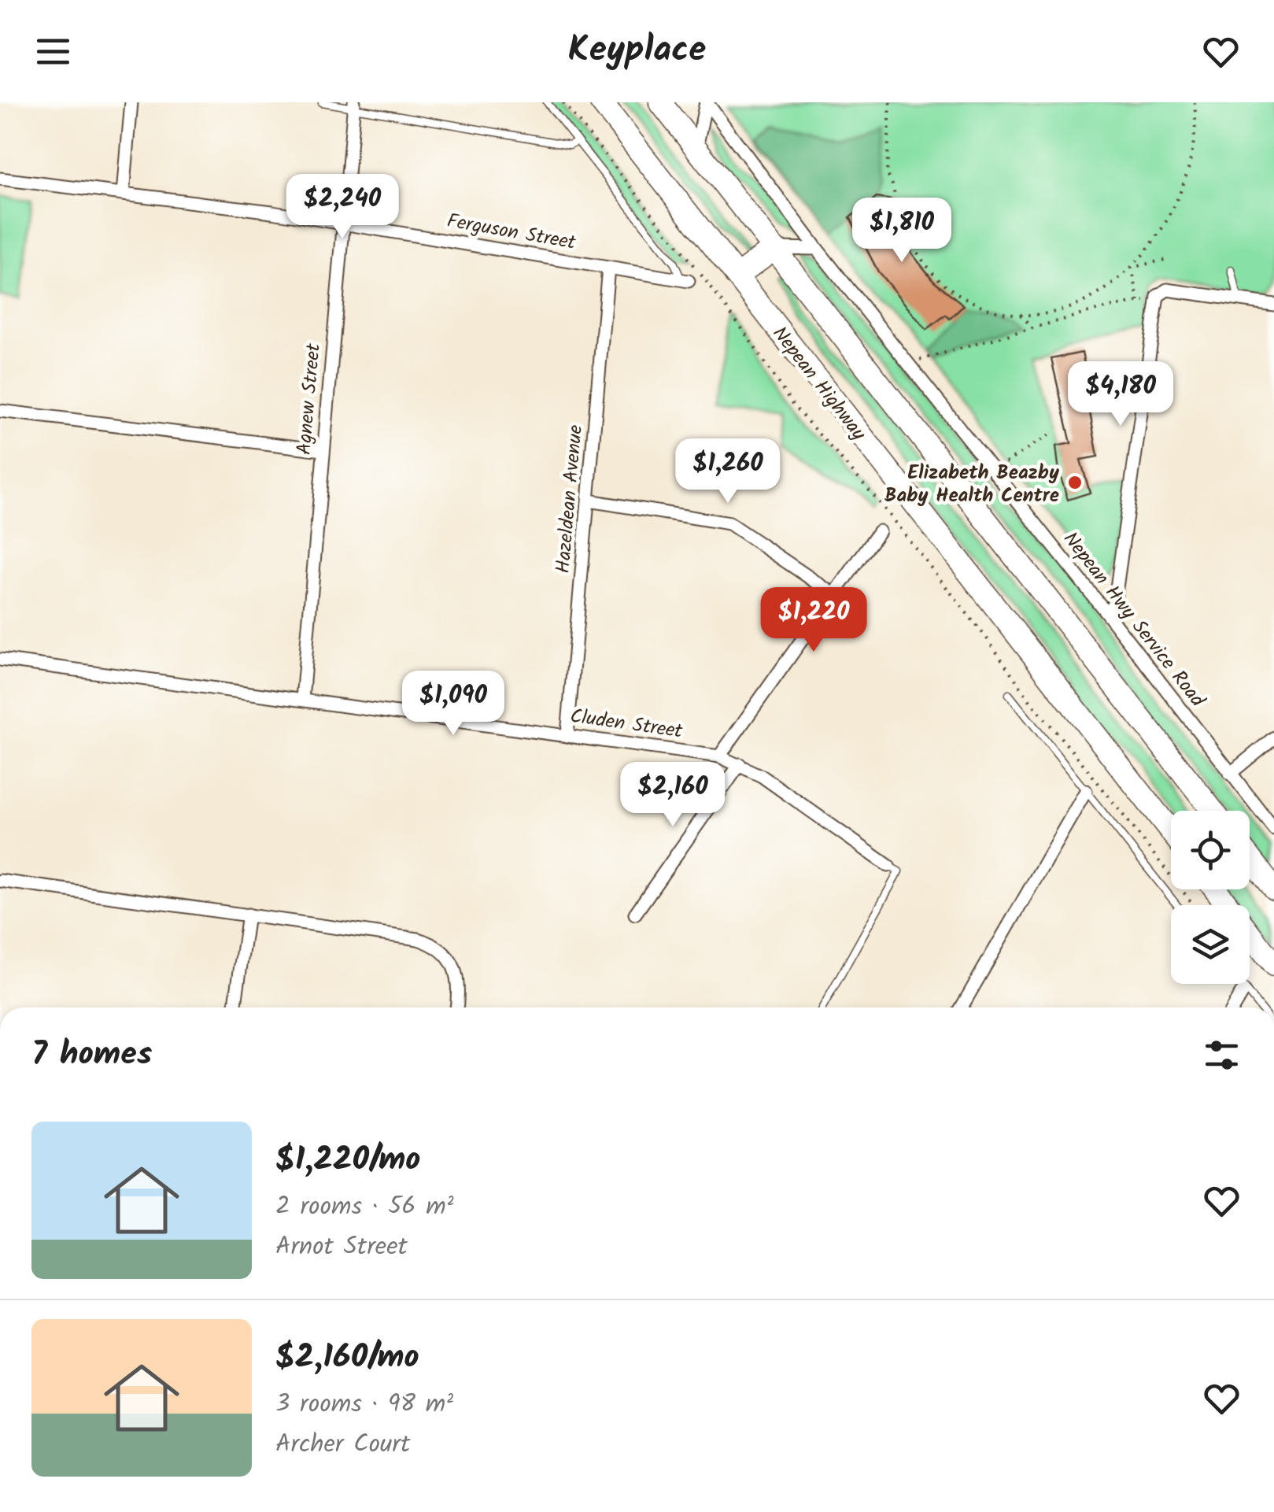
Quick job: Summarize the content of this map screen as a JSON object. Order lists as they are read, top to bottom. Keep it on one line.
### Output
{"streets":{"highway":["Nepean Highway"],"street":["Ferguson Street","Agnew Street","Hazeldean Avenue","Nepean Hwy Service Road","Cluden Street"]},"crossings":[["Ferguson Street","Agnew Street"],["Ferguson Street","Hazeldean Avenue"],["Agnew Street","Cluden Street"],["Hazeldean Avenue","Cluden Street"]],"places":["Elizabeth Beazby Baby Health Centre"],"page":{"header":"Keyplace","price":["$2,240","$1,810","$4,180","$1,260","$1,220","$1,090","$2,160"],"heading":"7 homes","list":[{"name":"$1,220/mo","note":"2 rooms · 56 m² · Arnot Street"},{"name":"$2,160/mo","note":"3 rooms · 98 m² · Archer Court"}]}}
